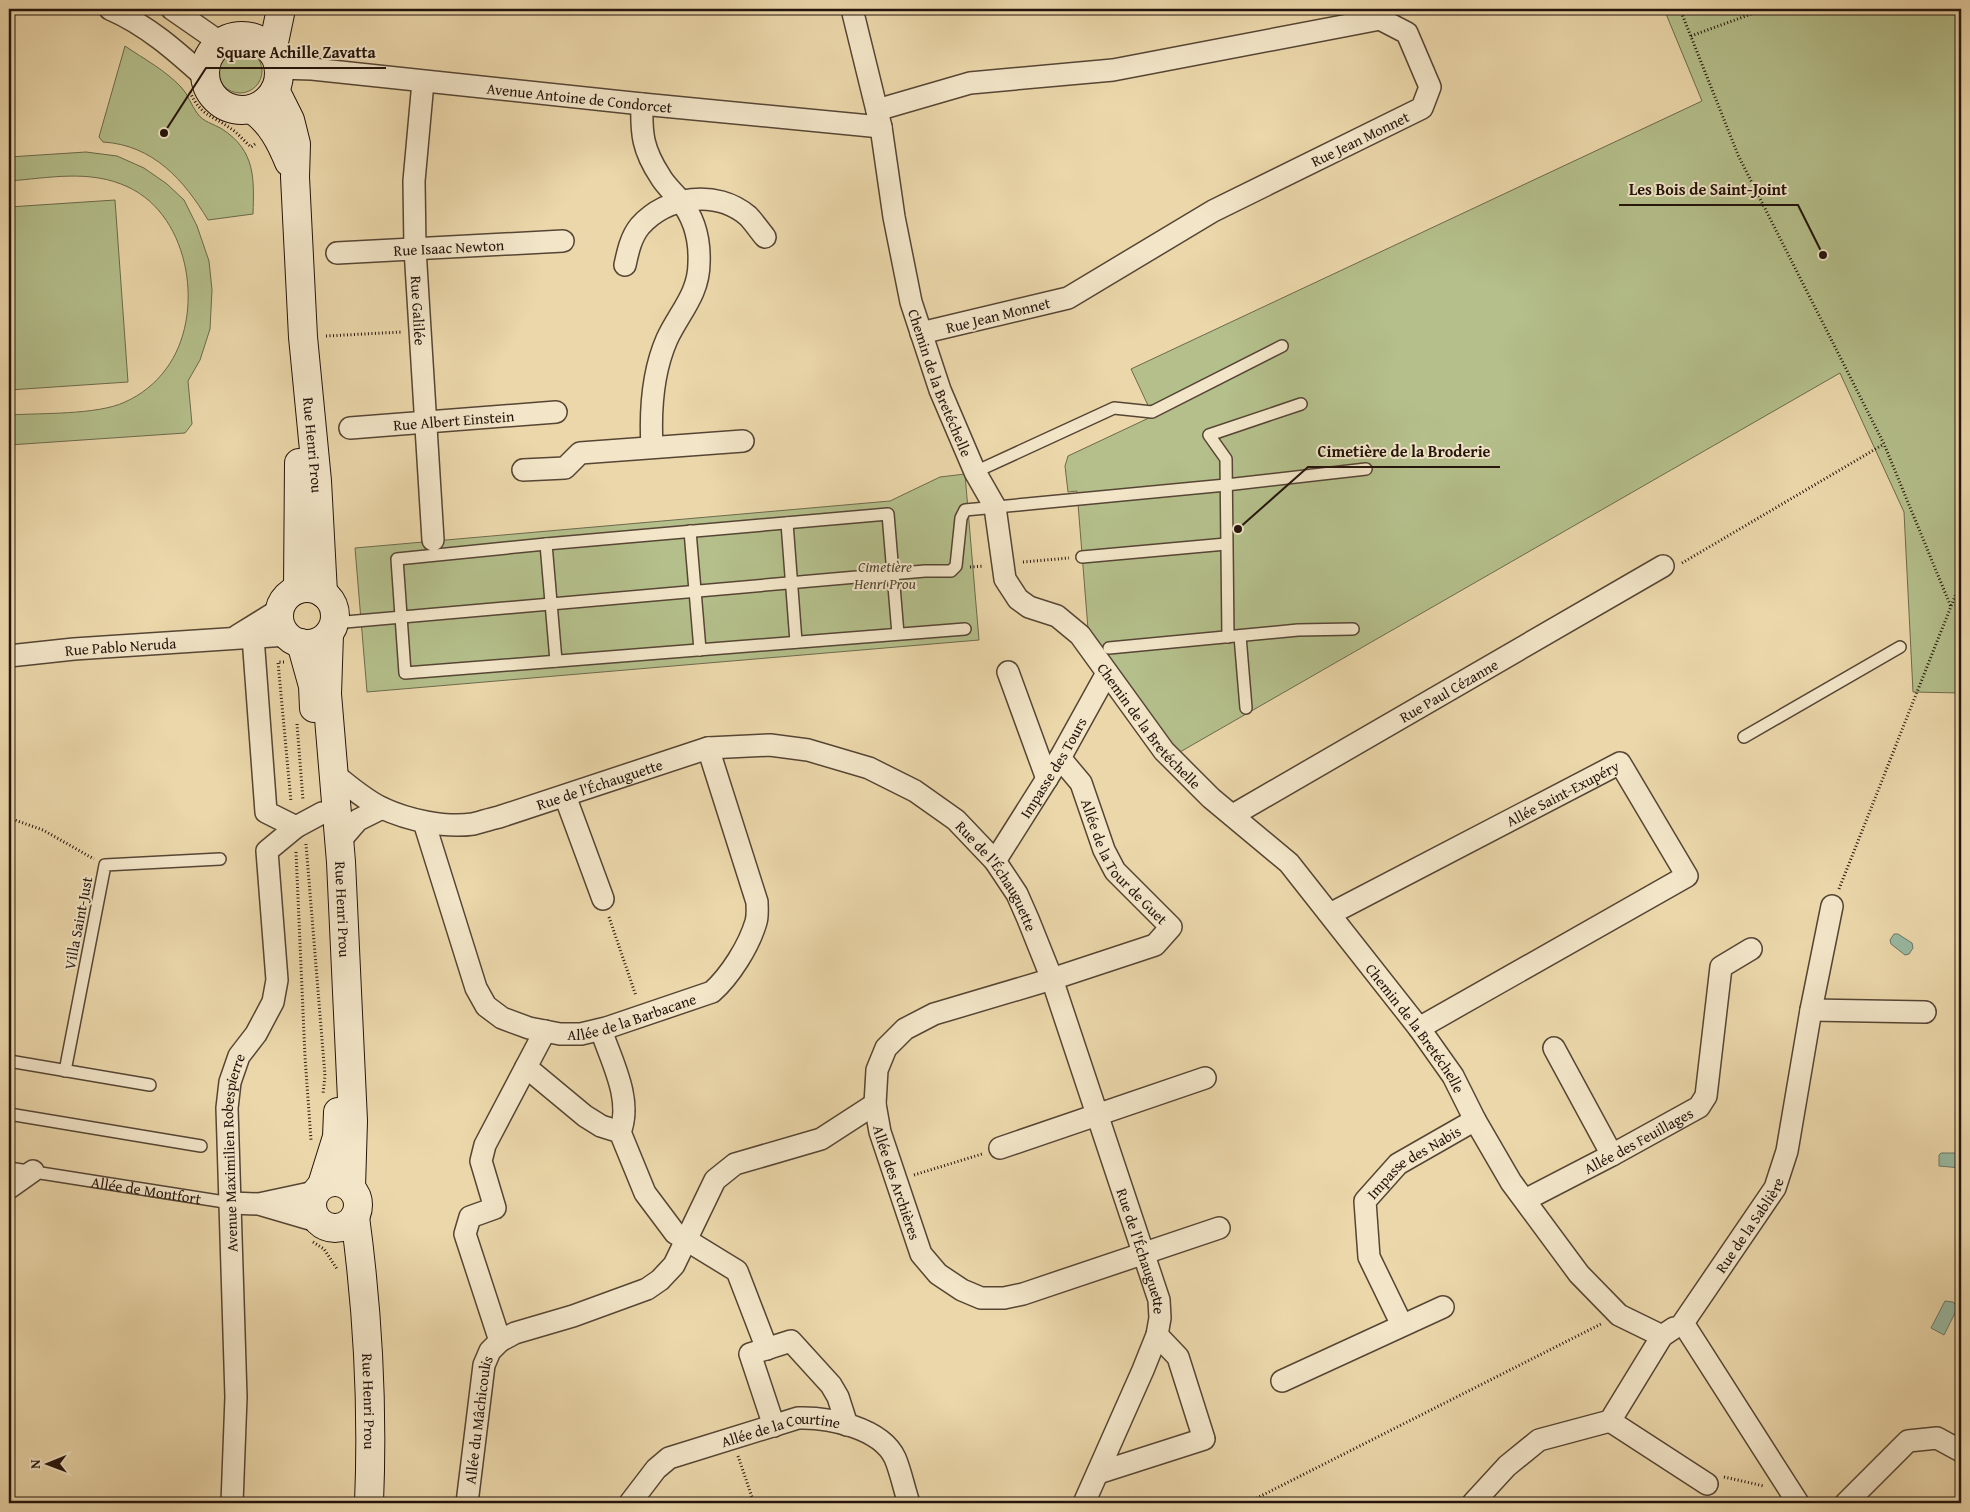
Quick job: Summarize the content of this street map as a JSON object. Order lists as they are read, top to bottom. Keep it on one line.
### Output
{"streets":{"street":["Avenue Antoine de Condorcet","Rue Jean Monnet","Rue Isaac Newton","Rue Galilée","Chemin de la Bretéchelle","Rue Albert Einstein","Rue Henri Prou","Rue Pablo Neruda","Rue Paul Cézanne","Impasse des Tours","Rue de l'Échauguette","Allée Saint-Exupéry","Allée de la Tour de Guet","Allée de la Barbacane","Allée des Feuillages","Avenue Maximilien Robespierre","Impasse des Nabis","Allée des Archières","Allée de Montfort","Rue de la Sablière","Allée du Mâchicoulis","Allée de la Courtine"],"lane":["Villa Saint-Just"]},"crossings":[["Avenue Antoine de Condorcet","Rue Jean Monnet"],["Avenue Antoine de Condorcet","Rue Galilée"],["Avenue Antoine de Condorcet","Chemin de la Bretéchelle"],["Avenue Antoine de Condorcet","Rue Henri Prou"],["Rue Jean Monnet","Chemin de la Bretéchelle"],["Rue Isaac Newton","Rue Galilée"],["Rue Galilée","Rue Albert Einstein"],["Chemin de la Bretéchelle","Rue Paul Cézanne"],["Chemin de la Bretéchelle","Impasse des Tours"],["Chemin de la Bretéchelle","Allée Saint-Exupéry"],["Chemin de la Bretéchelle","Allée des Feuillages"],["Chemin de la Bretéchelle","Impasse des Nabis"],["Rue Henri Prou","Rue Pablo Neruda"],["Rue Henri Prou","Rue de l'Échauguette"],["Rue Henri Prou","Avenue Maximilien Robespierre"],["Rue Henri Prou","Allée de Montfort"],["Impasse des Tours","Rue de l'Échauguette"],["Impasse des Tours","Allée de la Tour de Guet"],["Rue de l'Échauguette","Allée de la Tour de Guet"],["Rue de l'Échauguette","Allée de la Barbacane"],["Rue de l'Échauguette","Allée des Archières"],["Allée de la Tour de Guet","Allée des Archières"],["Allée de la Barbacane","Allée du Mâchicoulis"],["Avenue Maximilien Robespierre","Allée de Montfort"],["Allée des Archières","Allée du Mâchicoulis"]],"parks":["Cimetière Henri Prou"],"places":["Square Achille Zavatta","Les Bois de Saint-Joint","Cimetière de la Broderie"],"north":"left"}
